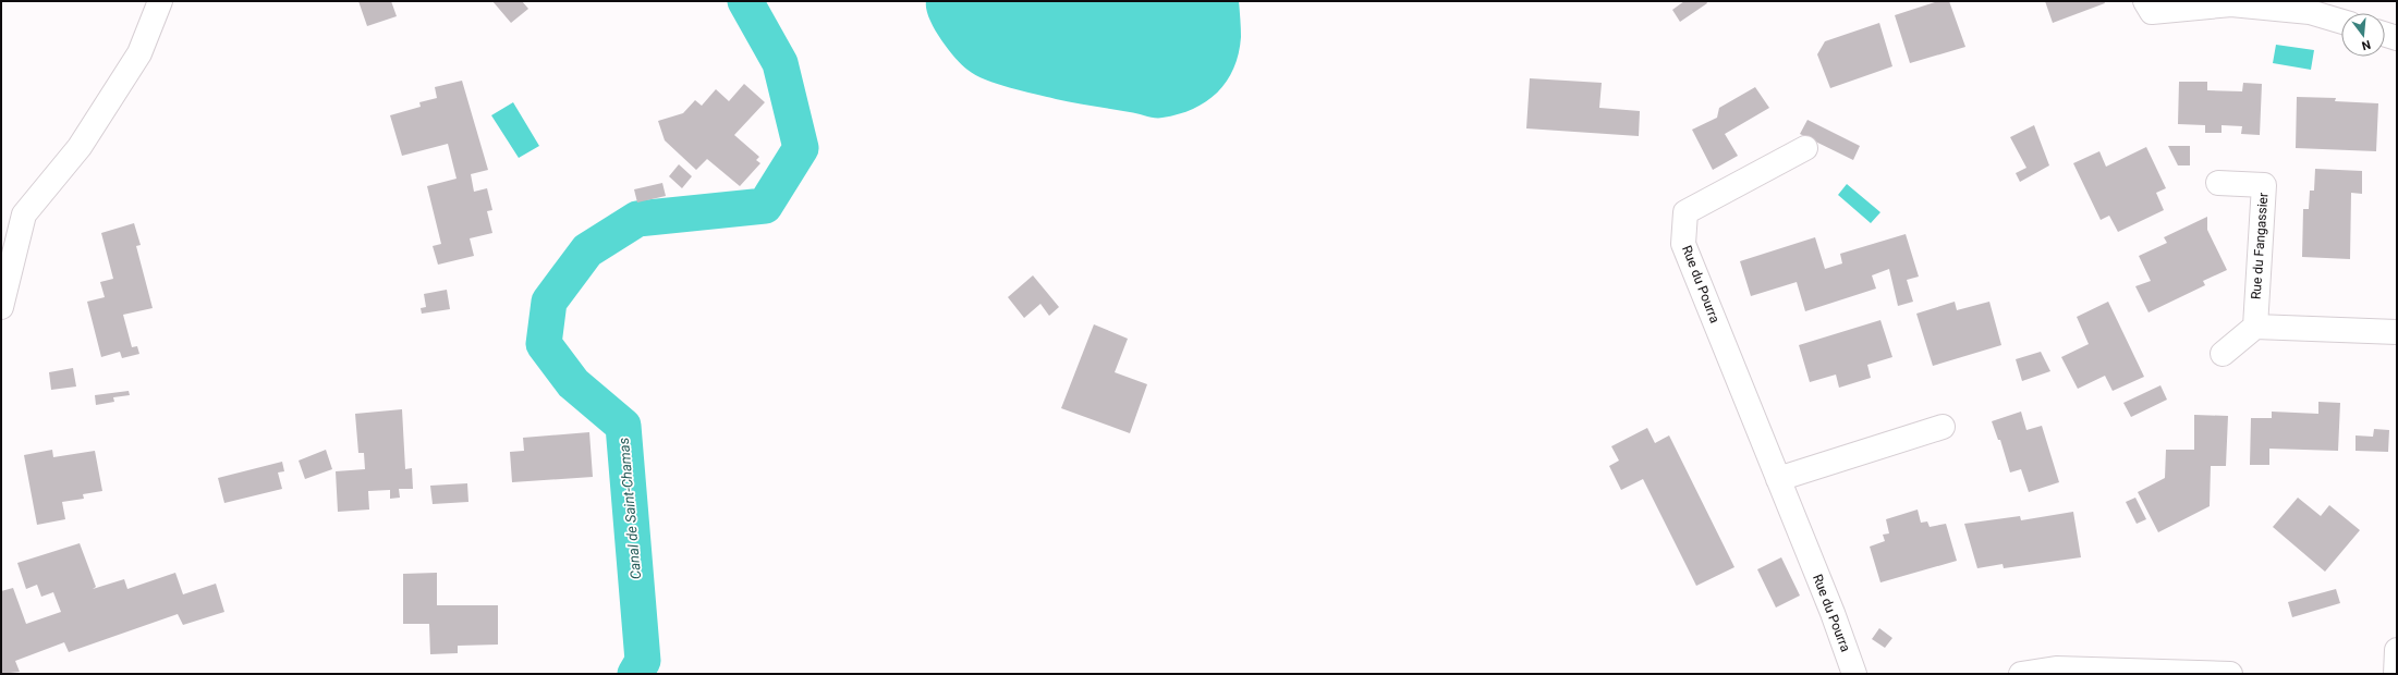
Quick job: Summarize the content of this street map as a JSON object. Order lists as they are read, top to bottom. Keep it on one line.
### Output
{"streets":{"street":["Rue du Fangassier","Rue du Pourra"]},"water":["Canal de Saint-Chamas"],"north":"bottom"}
